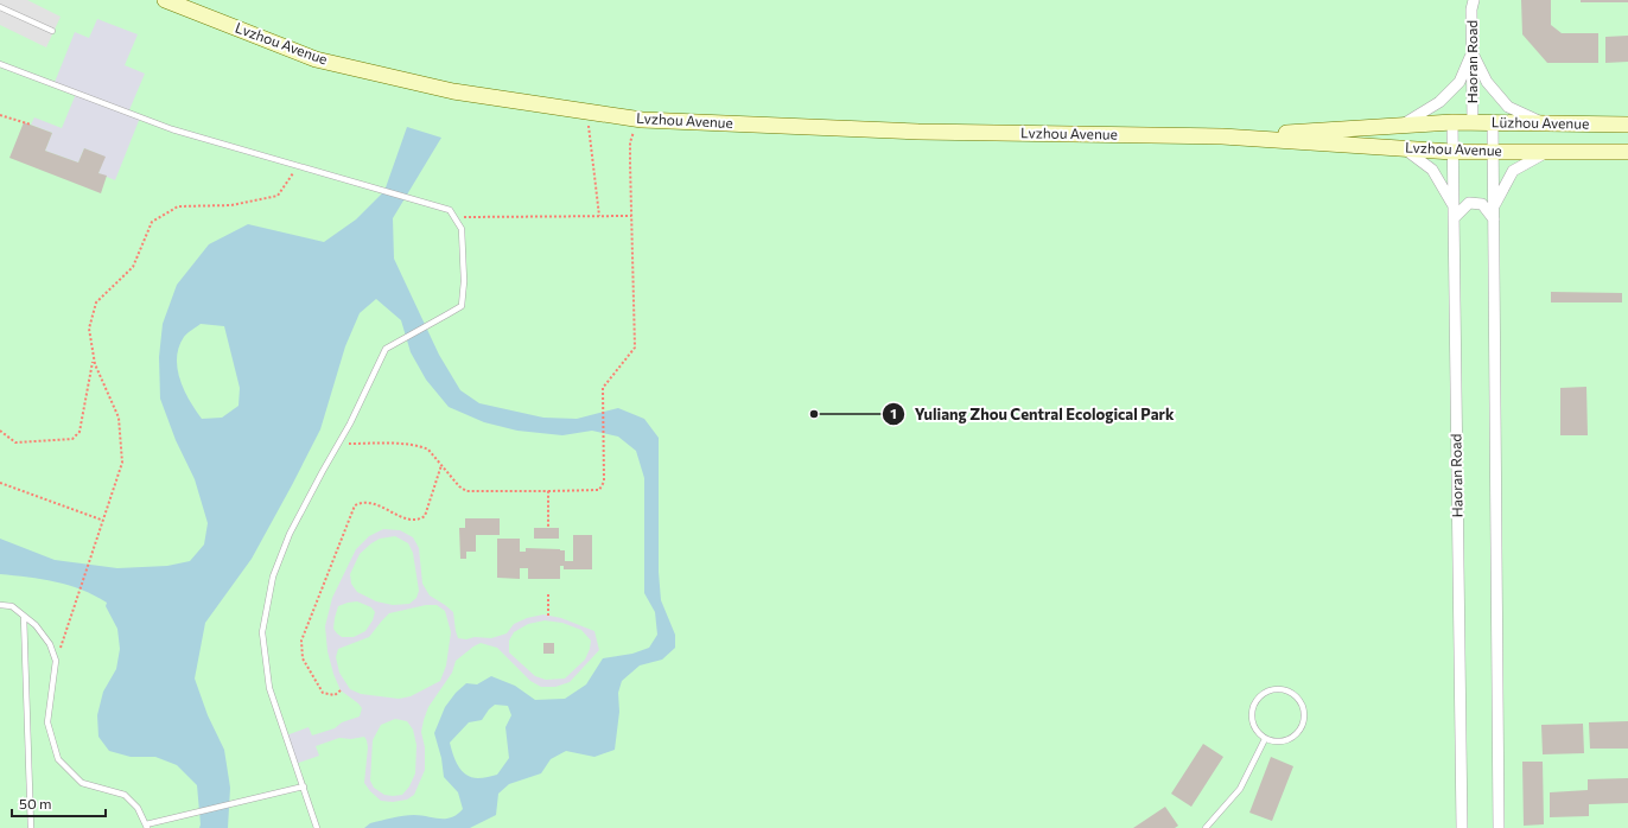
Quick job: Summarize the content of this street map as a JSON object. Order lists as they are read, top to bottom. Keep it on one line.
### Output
{"streets":{"main road":["Lvzhou Avenue","Lüzhou Avenue"],"street":["Haoran Road"]},"crossings":[["Lvzhou Avenue","Haoran Road"],["Lvzhou Avenue","Lüzhou Avenue"],["Haoran Road","Lüzhou Avenue"]],"places":["Yuliang Zhou Central Ecological Park"],"scale_bar":"50 m"}
